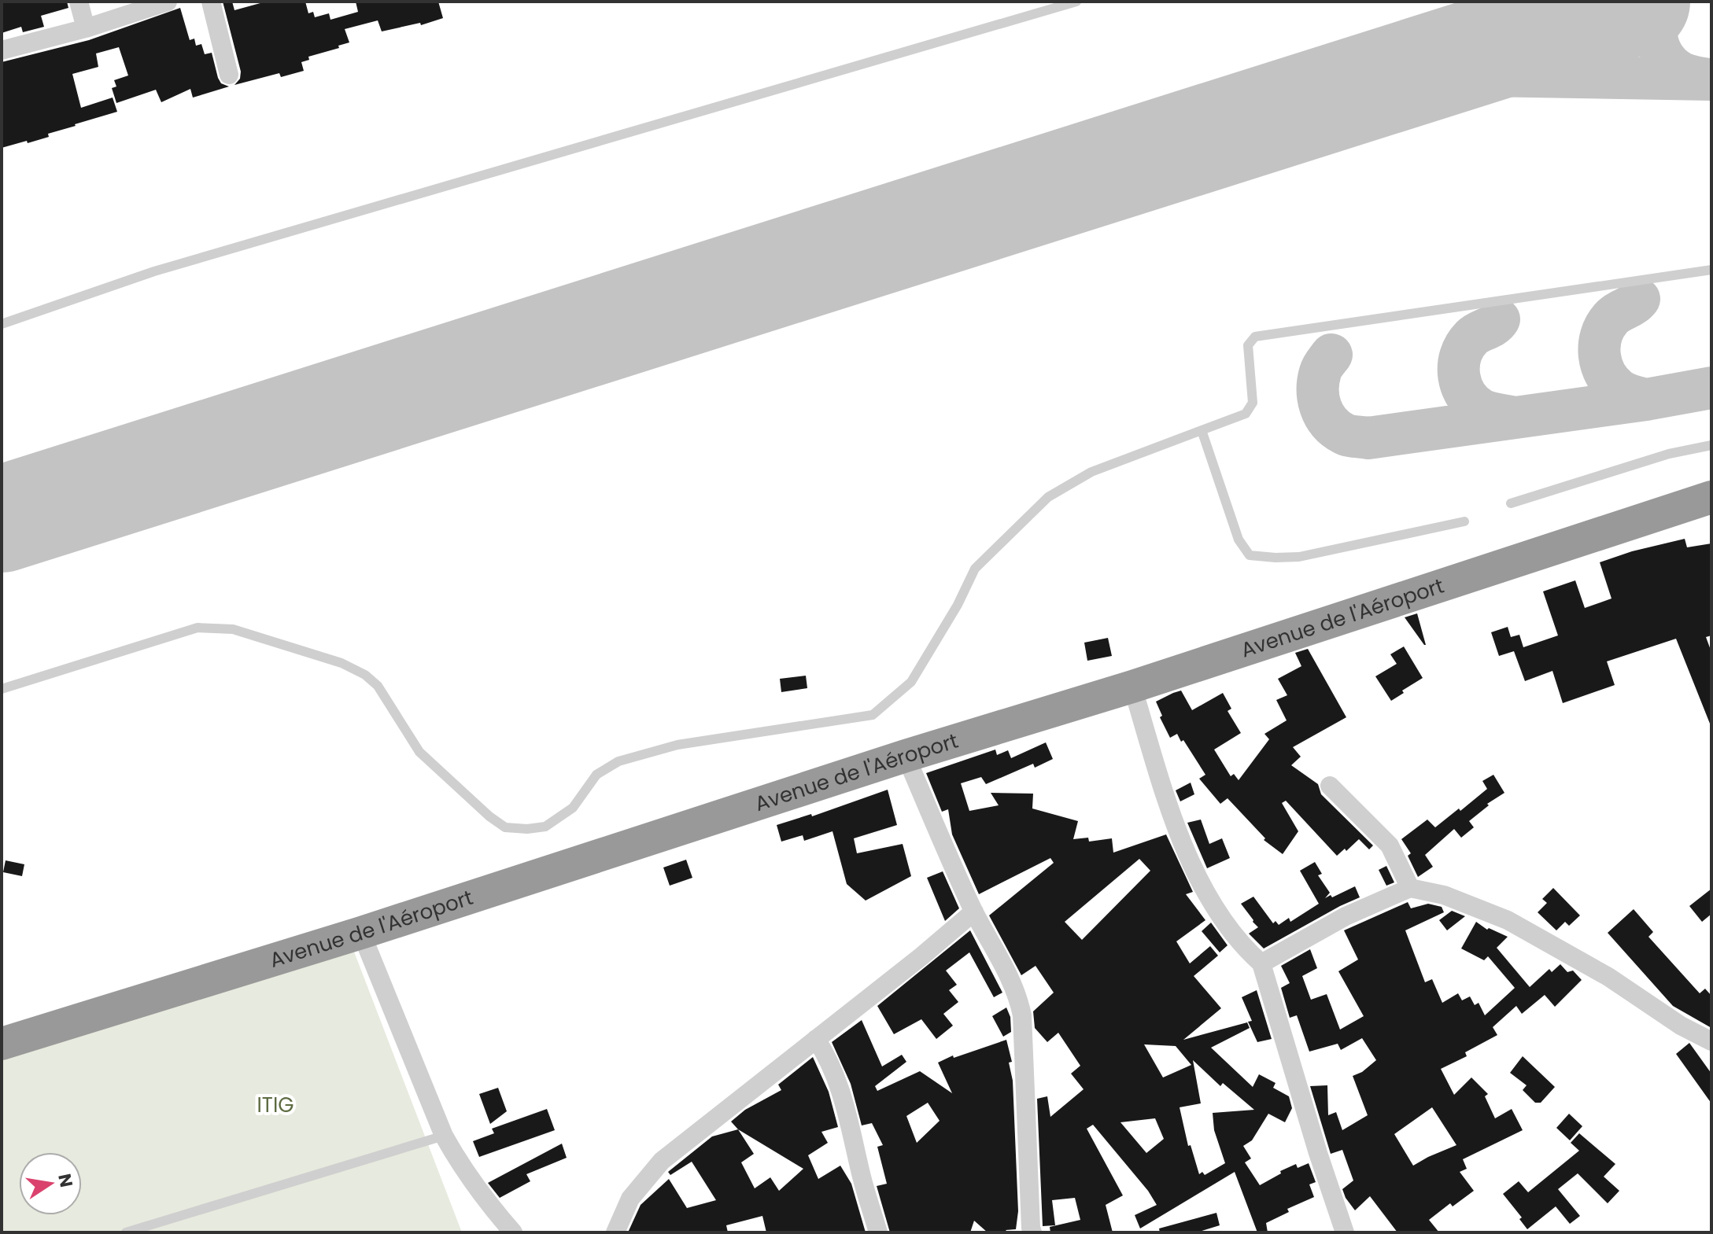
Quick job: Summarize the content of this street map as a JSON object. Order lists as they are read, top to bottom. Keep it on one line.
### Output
{"streets":{"highway":["Avenue de l'Aéroport"]},"parks":["ITIG"],"north":"right"}
